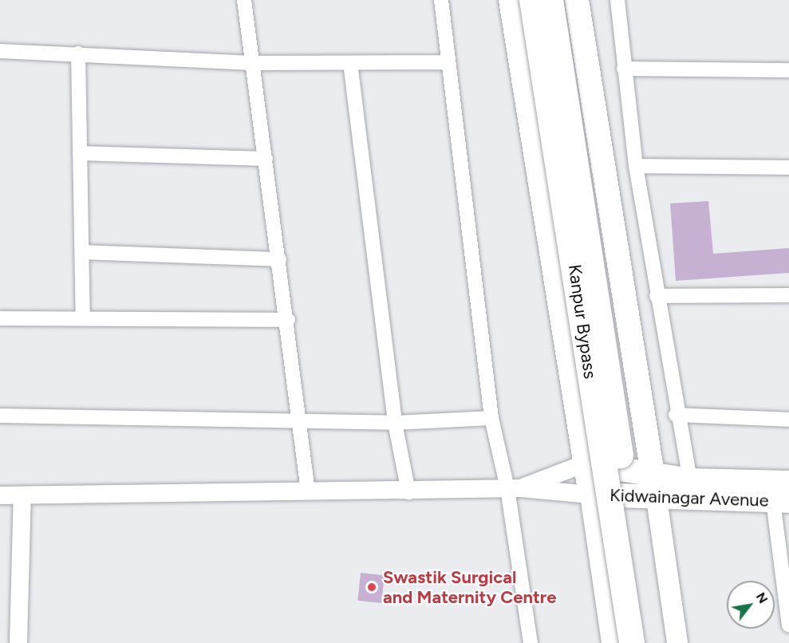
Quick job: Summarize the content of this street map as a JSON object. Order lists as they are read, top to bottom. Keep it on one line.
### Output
{"streets":{"highway":["Kanpur Bypass"],"main road":["Kidwainagar Avenue"]},"places":["Swastik Surgical and Maternity Centre"],"north":"top right"}
